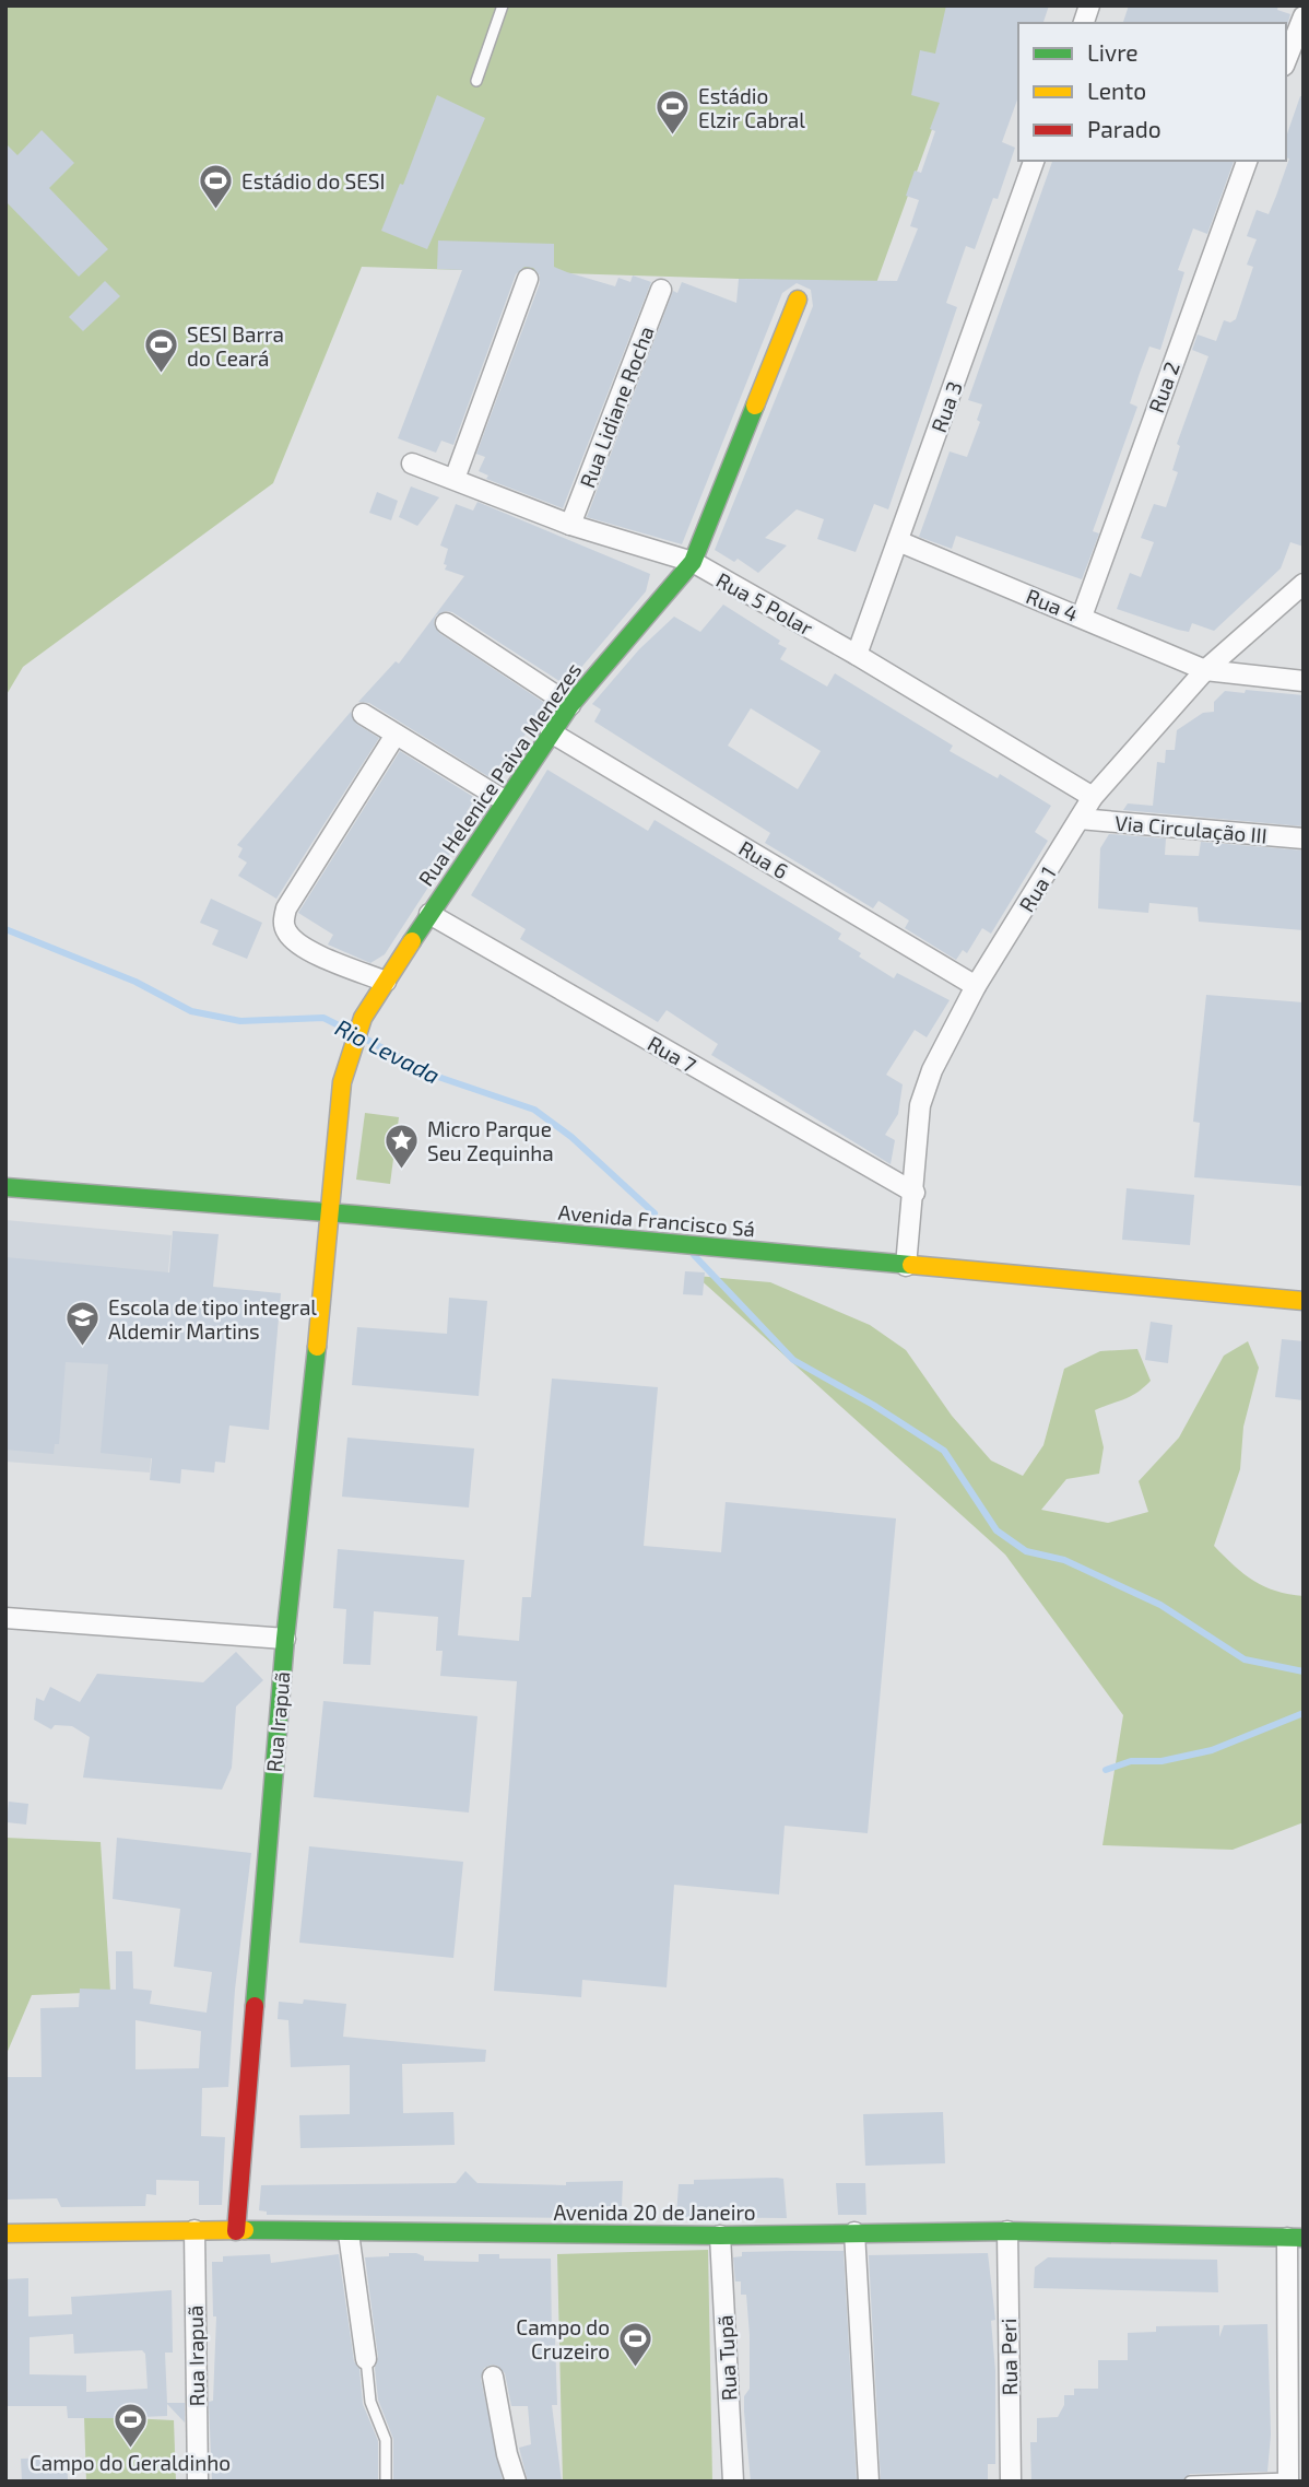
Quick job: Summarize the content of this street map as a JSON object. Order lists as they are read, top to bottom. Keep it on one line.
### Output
{"streets":{"street":["Rua 2","Rua Lidiane Rocha","Rua 3","Rua 5 Polar","Rua 4","Rua Helenice Paiva Menezes","Via Circulação III","Rua 6","Rua 1","Rua 7","Avenida Francisco Sá","Rua Irapuã","Avenida 20 de Janeiro","Rua Peri","Rua Tupã"]},"crossings":[["Rua 2","Rua 4"],["Rua Lidiane Rocha","Rua 5 Polar"],["Rua 3","Rua 5 Polar"],["Rua 3","Rua 4"],["Rua 5 Polar","Rua Helenice Paiva Menezes"],["Rua 5 Polar","Rua 1"],["Rua 4","Rua 1"],["Rua Helenice Paiva Menezes","Rua 6"],["Rua Helenice Paiva Menezes","Rua 7"],["Rua Helenice Paiva Menezes","Avenida Francisco Sá"],["Rua Helenice Paiva Menezes","Rua Irapuã"],["Via Circulação III","Rua 1"],["Rua 6","Rua 1"],["Rua 1","Rua 7"],["Rua 1","Avenida Francisco Sá"],["Avenida Francisco Sá","Rua Irapuã"],["Rua Irapuã","Avenida 20 de Janeiro"],["Avenida 20 de Janeiro","Rua Peri"],["Avenida 20 de Janeiro","Rua Tupã"]],"water":["Rio Levada"],"places":{"sports":["Estádio Elzir Cabral","Estádio do SESI","SESI Barra do Ceará","Campo do Cruzeiro","Campo do Geraldinho"],"place":["Micro Parque Seu Zequinha"],"school or university":["Escola de tipo integral Aldemir Martins"]},"legend":["Livre","Lento","Parado"]}
